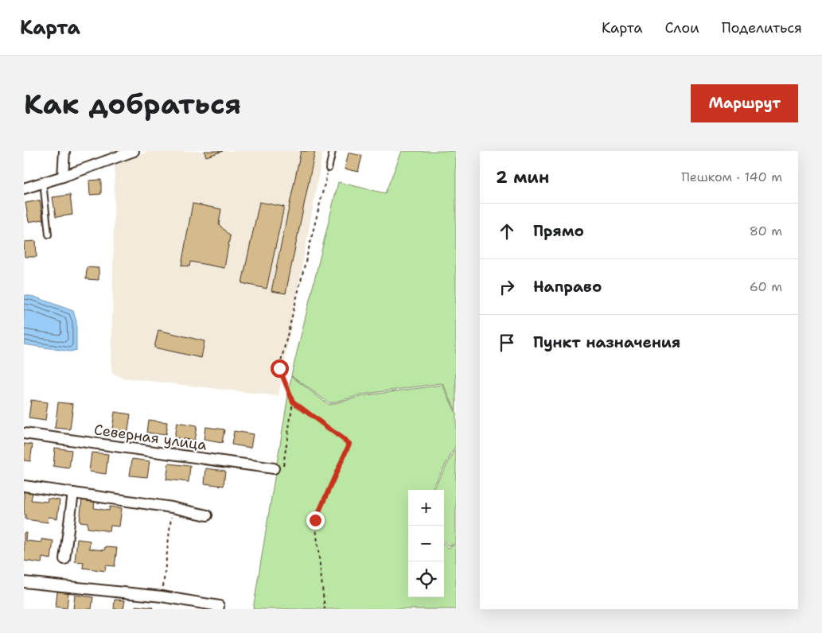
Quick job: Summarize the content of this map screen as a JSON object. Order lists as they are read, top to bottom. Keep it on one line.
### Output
{"streets":{"street":["Северная улица"]},"page":{"header":"Карта","nav":["Карта","Слои","Поделиться"],"buttons":"Маршрут","title":"Как добраться","heading":["2 мин","Пешком · 140 m"],"list":[["Прямо","80 m"],["Направо","60 m"],"Пункт назначения"],"map_buttons":["+","−"]}}
